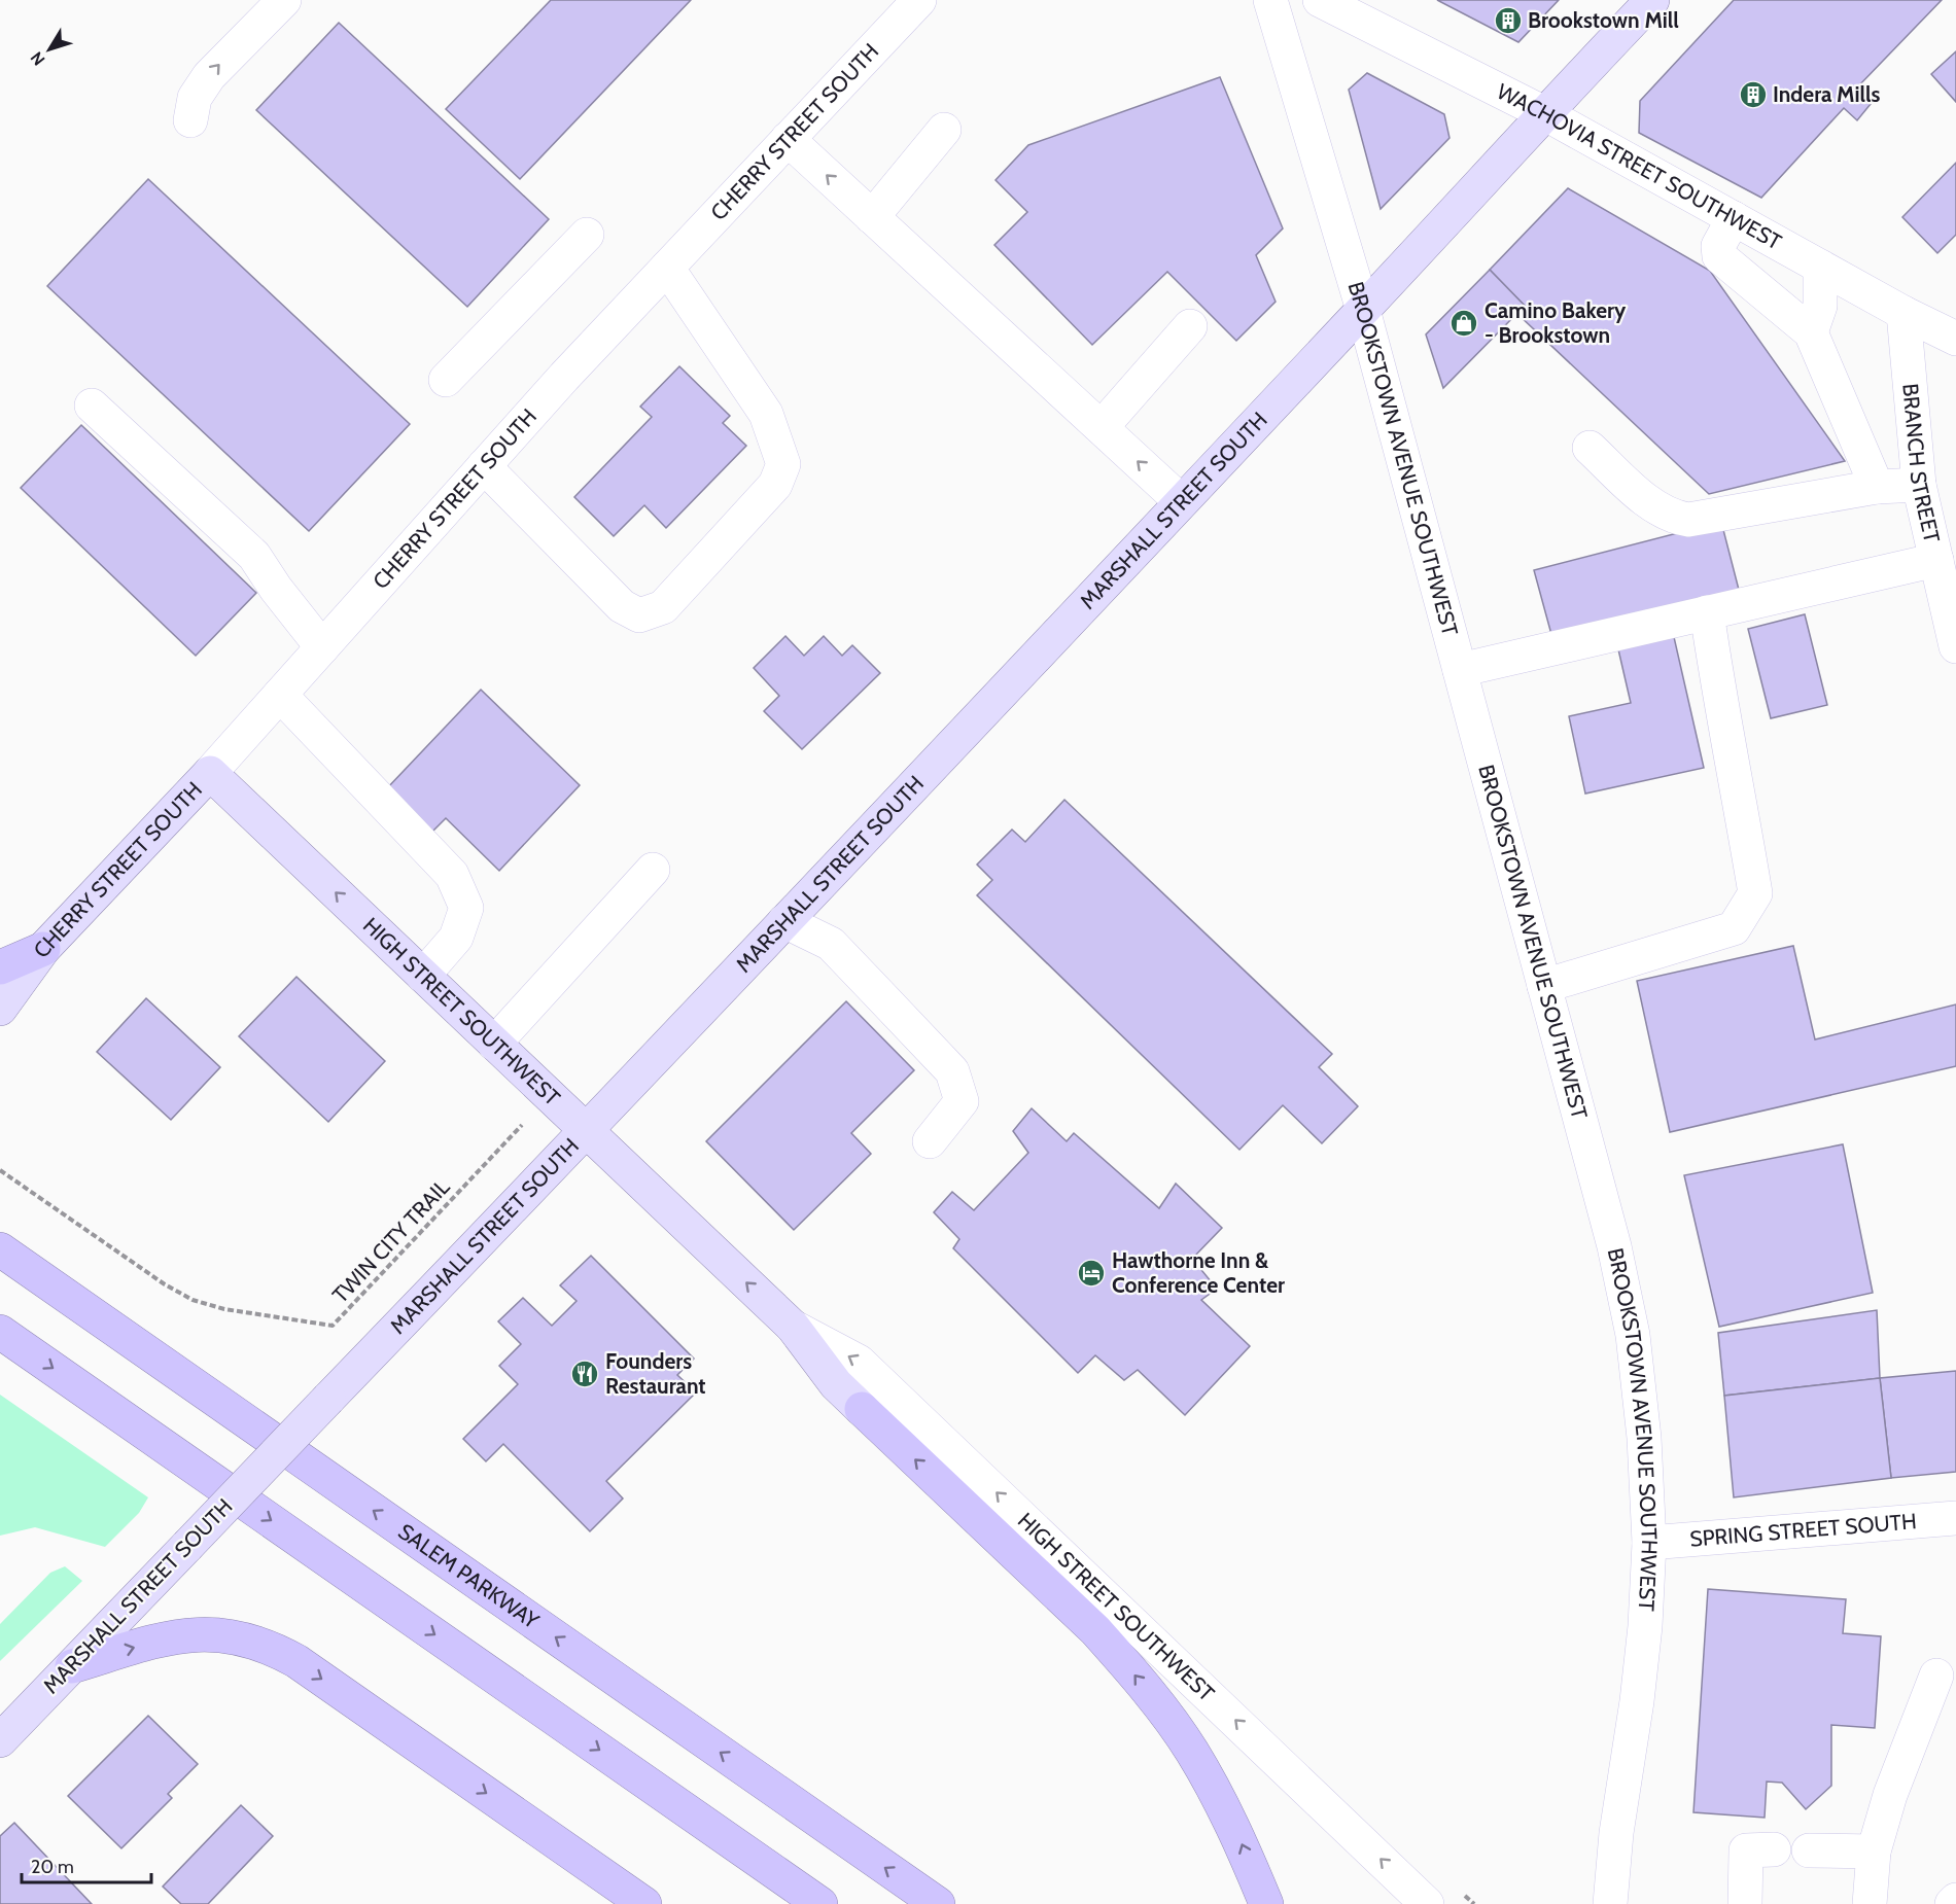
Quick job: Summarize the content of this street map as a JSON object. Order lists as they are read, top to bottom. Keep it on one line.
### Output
{"streets":{"highway":["SALEM PARKWAY"],"main road":["CHERRY STREET SOUTH","MARSHALL STREET SOUTH","HIGH STREET SOUTHWEST"],"street":["WACHOVIA STREET SOUTHWEST","BROOKSTOWN AVENUE SOUTHWEST","BRANCH STREET","SPRING STREET SOUTH"],"path":["TWIN CITY TRAIL"]},"crossings":[["CHERRY STREET SOUTH","HIGH STREET SOUTHWEST"],["WACHOVIA STREET SOUTHWEST","BRANCH STREET"],["WACHOVIA STREET SOUTHWEST","MARSHALL STREET SOUTH"],["BROOKSTOWN AVENUE SOUTHWEST","MARSHALL STREET SOUTH"],["BROOKSTOWN AVENUE SOUTHWEST","SPRING STREET SOUTH"],["MARSHALL STREET SOUTH","HIGH STREET SOUTHWEST"]],"one_way":["HIGH STREET SOUTHWEST"],"places":{"building":["Brookstown Mill","Indera Mills"],"shop":["Camino Bakery - Brookstown"],"hotel":["Hawthorne Inn & Conference Center"],"restaurant":["Founders Restaurant"]},"scale_bar":"20 m","north":"bottom left"}
